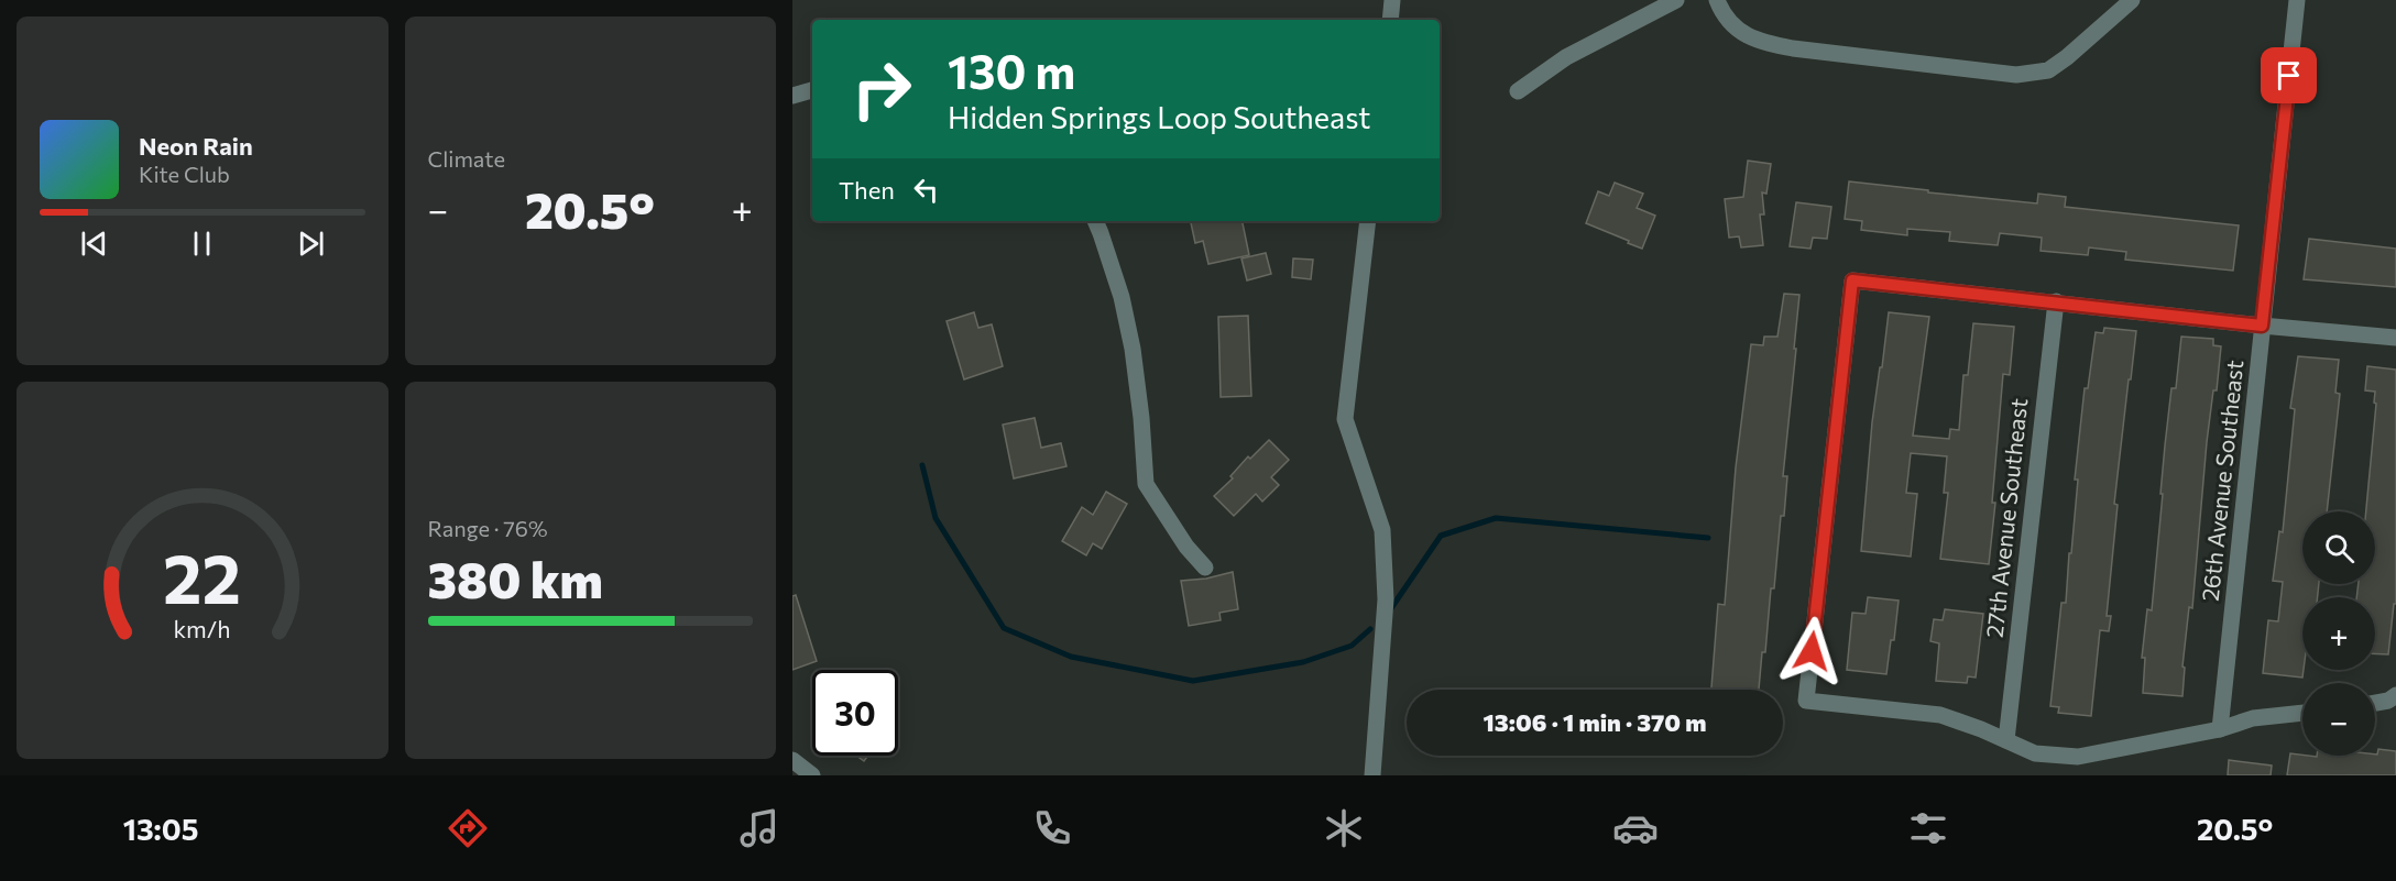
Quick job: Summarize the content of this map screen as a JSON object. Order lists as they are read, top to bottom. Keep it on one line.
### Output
{"streets":{"street":["26th Avenue Southeast","27th Avenue Southeast"]},"page":{"tile":["Climate",["Range · 76%","380 km"]],"turn":["130 m","Hidden Springs Loop Southeast"],"song":["Neon Rain","Kite Club"],"then":"Then","heat":["−","20.5°","+"],"map_buttons":["+","−"],"limit":"30","trip":"13:06 · 1 min · 370 m","tabs":["13:05","20.5°"],"gauge":["22","km/h"]}}
